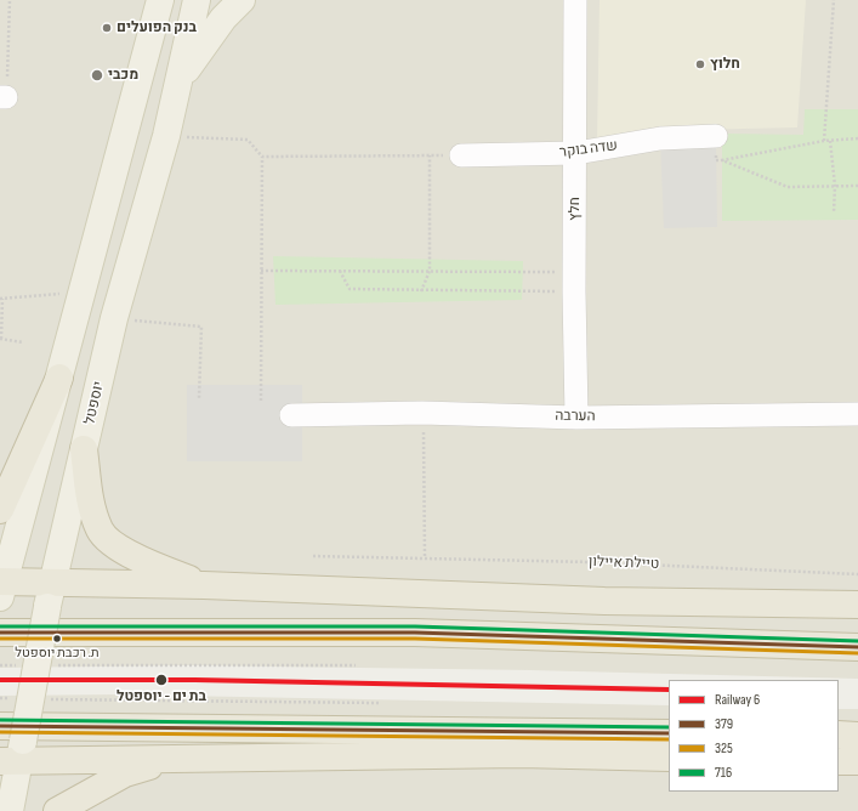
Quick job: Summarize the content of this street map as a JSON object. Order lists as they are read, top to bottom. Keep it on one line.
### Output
{"streets":{"main road":["יוספטל"],"street":["שדה בוקר","חלץ","הערבה"],"path":["טיילת איילון"]},"crossings":[["שדה בוקר","חלץ"],["חלץ","הערבה"]],"places":["בנק הפועלים","חלוץ","מכבי","ת. רכבת יוספטל","בת ים - יוספטל"],"lines":["transit line 716","transit line 379","transit line 325","rail line 6"],"legend":["Railway 6","379","325","716"]}
